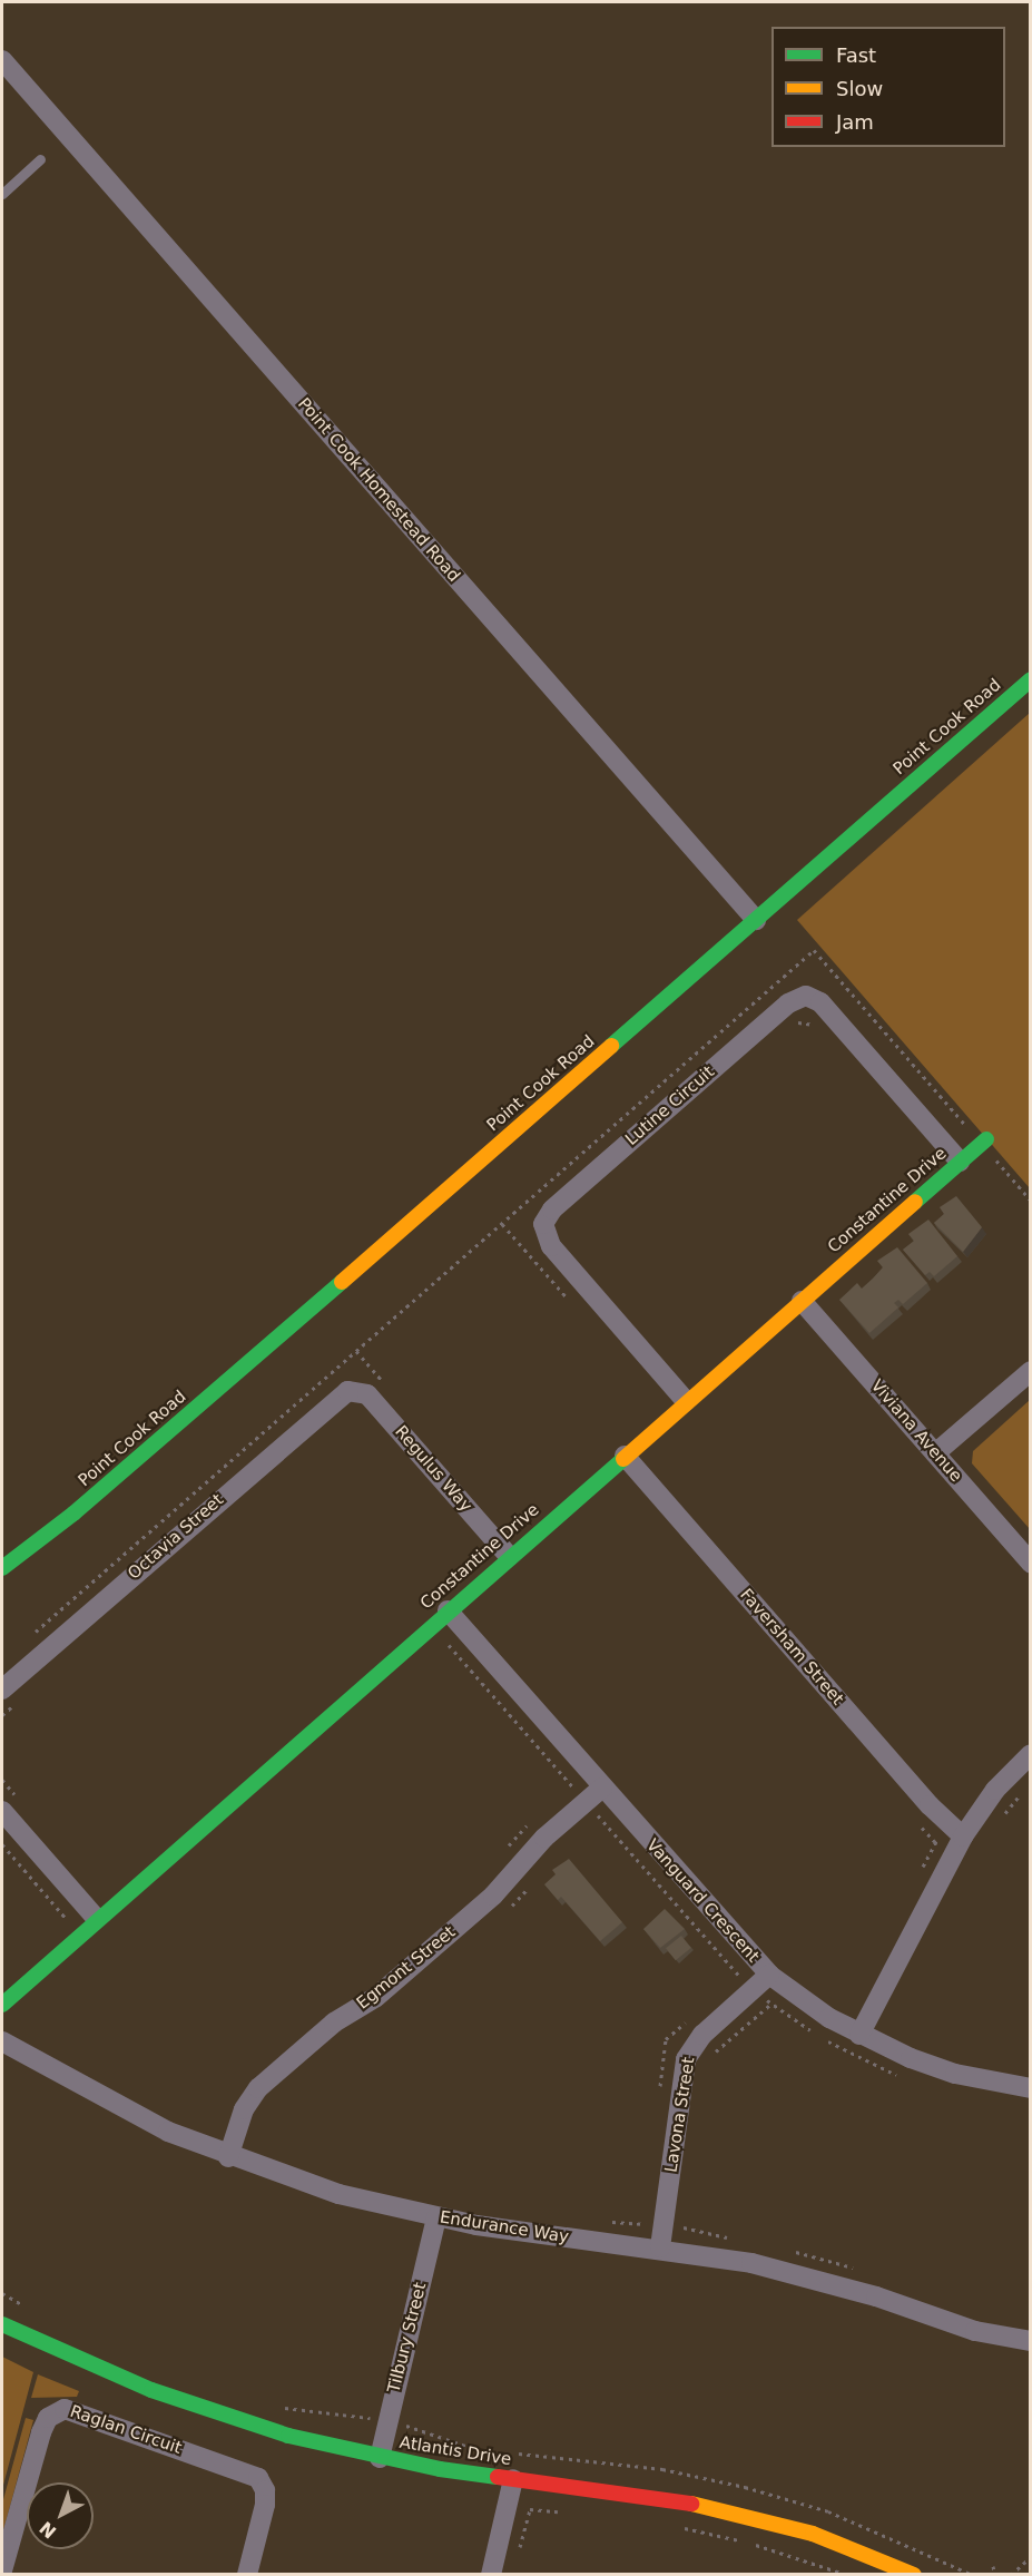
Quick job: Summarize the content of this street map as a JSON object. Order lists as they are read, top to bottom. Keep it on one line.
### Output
{"streets":{"street":["Point Cook Homestead Road","Point Cook Road","Lutine Circuit","Constantine Drive","Viviana Avenue","Regulus Way","Octavia Street","Faversham Street","Vanguard Crescent","Egmont Street","Lavona Street","Endurance Way","Tilbury Street","Raglan Circuit","Atlantis Drive"]},"crossings":[["Point Cook Homestead Road","Point Cook Road"],["Lutine Circuit","Constantine Drive"],["Constantine Drive","Viviana Avenue"],["Constantine Drive","Regulus Way"],["Constantine Drive","Faversham Street"],["Constantine Drive","Vanguard Crescent"],["Regulus Way","Octavia Street"],["Vanguard Crescent","Egmont Street"],["Vanguard Crescent","Lavona Street"],["Egmont Street","Endurance Way"],["Lavona Street","Endurance Way"],["Endurance Way","Tilbury Street"],["Tilbury Street","Atlantis Drive"]],"legend":["Fast","Slow","Jam"],"north":"bottom left"}
